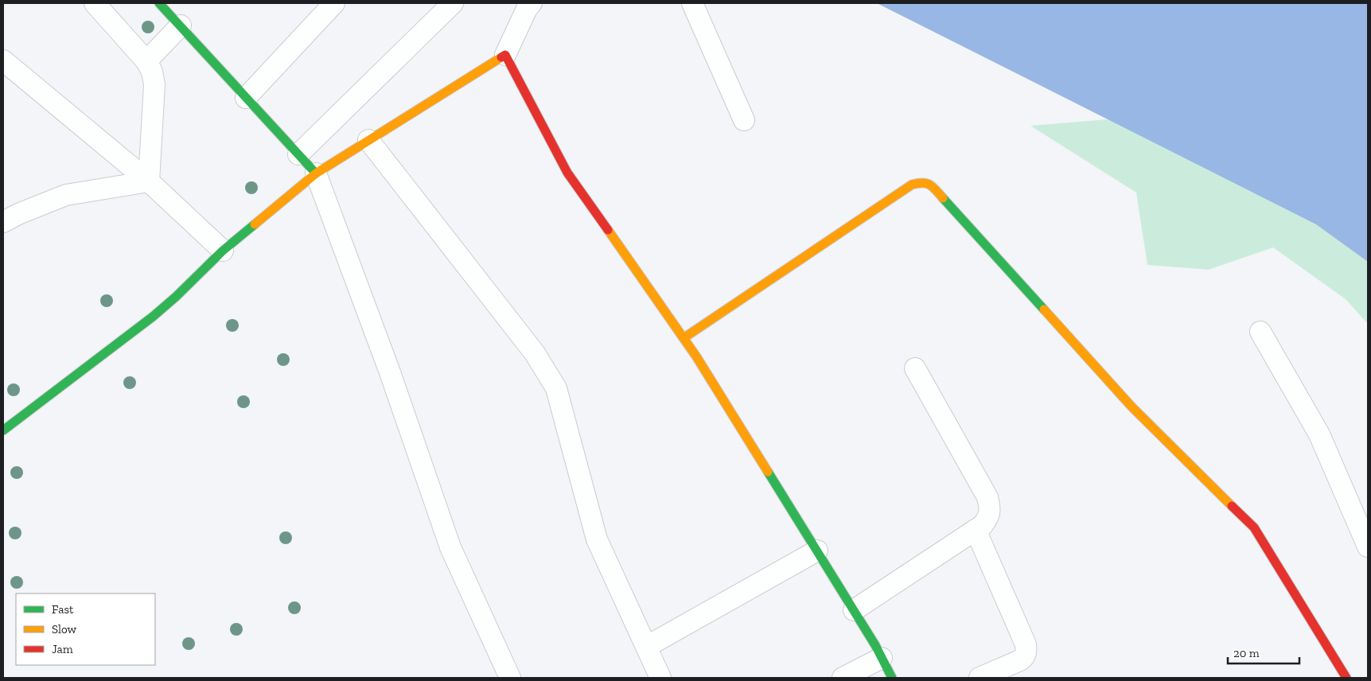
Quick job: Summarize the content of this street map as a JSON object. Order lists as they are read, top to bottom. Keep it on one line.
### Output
{"legend":["Fast","Slow","Jam"],"scale_bar":"20 m"}
